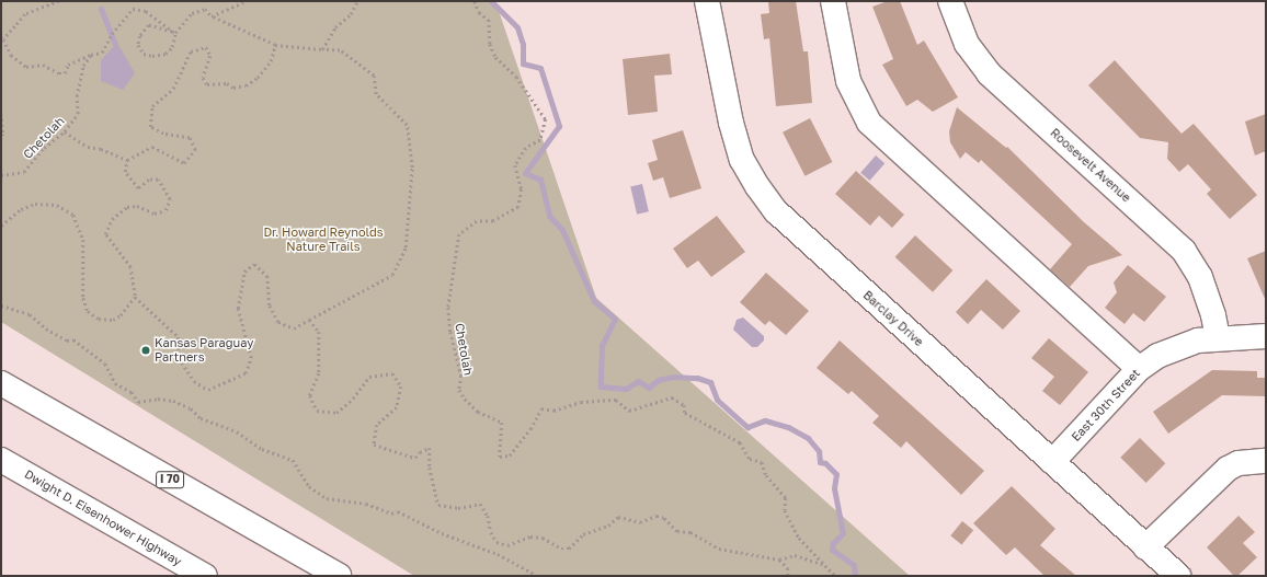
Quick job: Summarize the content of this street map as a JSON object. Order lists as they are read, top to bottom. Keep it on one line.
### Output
{"streets":{"main road":["Roosevelt Avenue","Barclay Drive","East 30th Street","I 70","Dwight D. Eisenhower Highway"],"path":["Chetolah"]},"crossings":[["Roosevelt Avenue","East 30th Street"],["Barclay Drive","East 30th Street"]],"parks":["Dr. Howard Reynolds Nature Trails"],"places":["Kansas Paraguay Partners"]}
